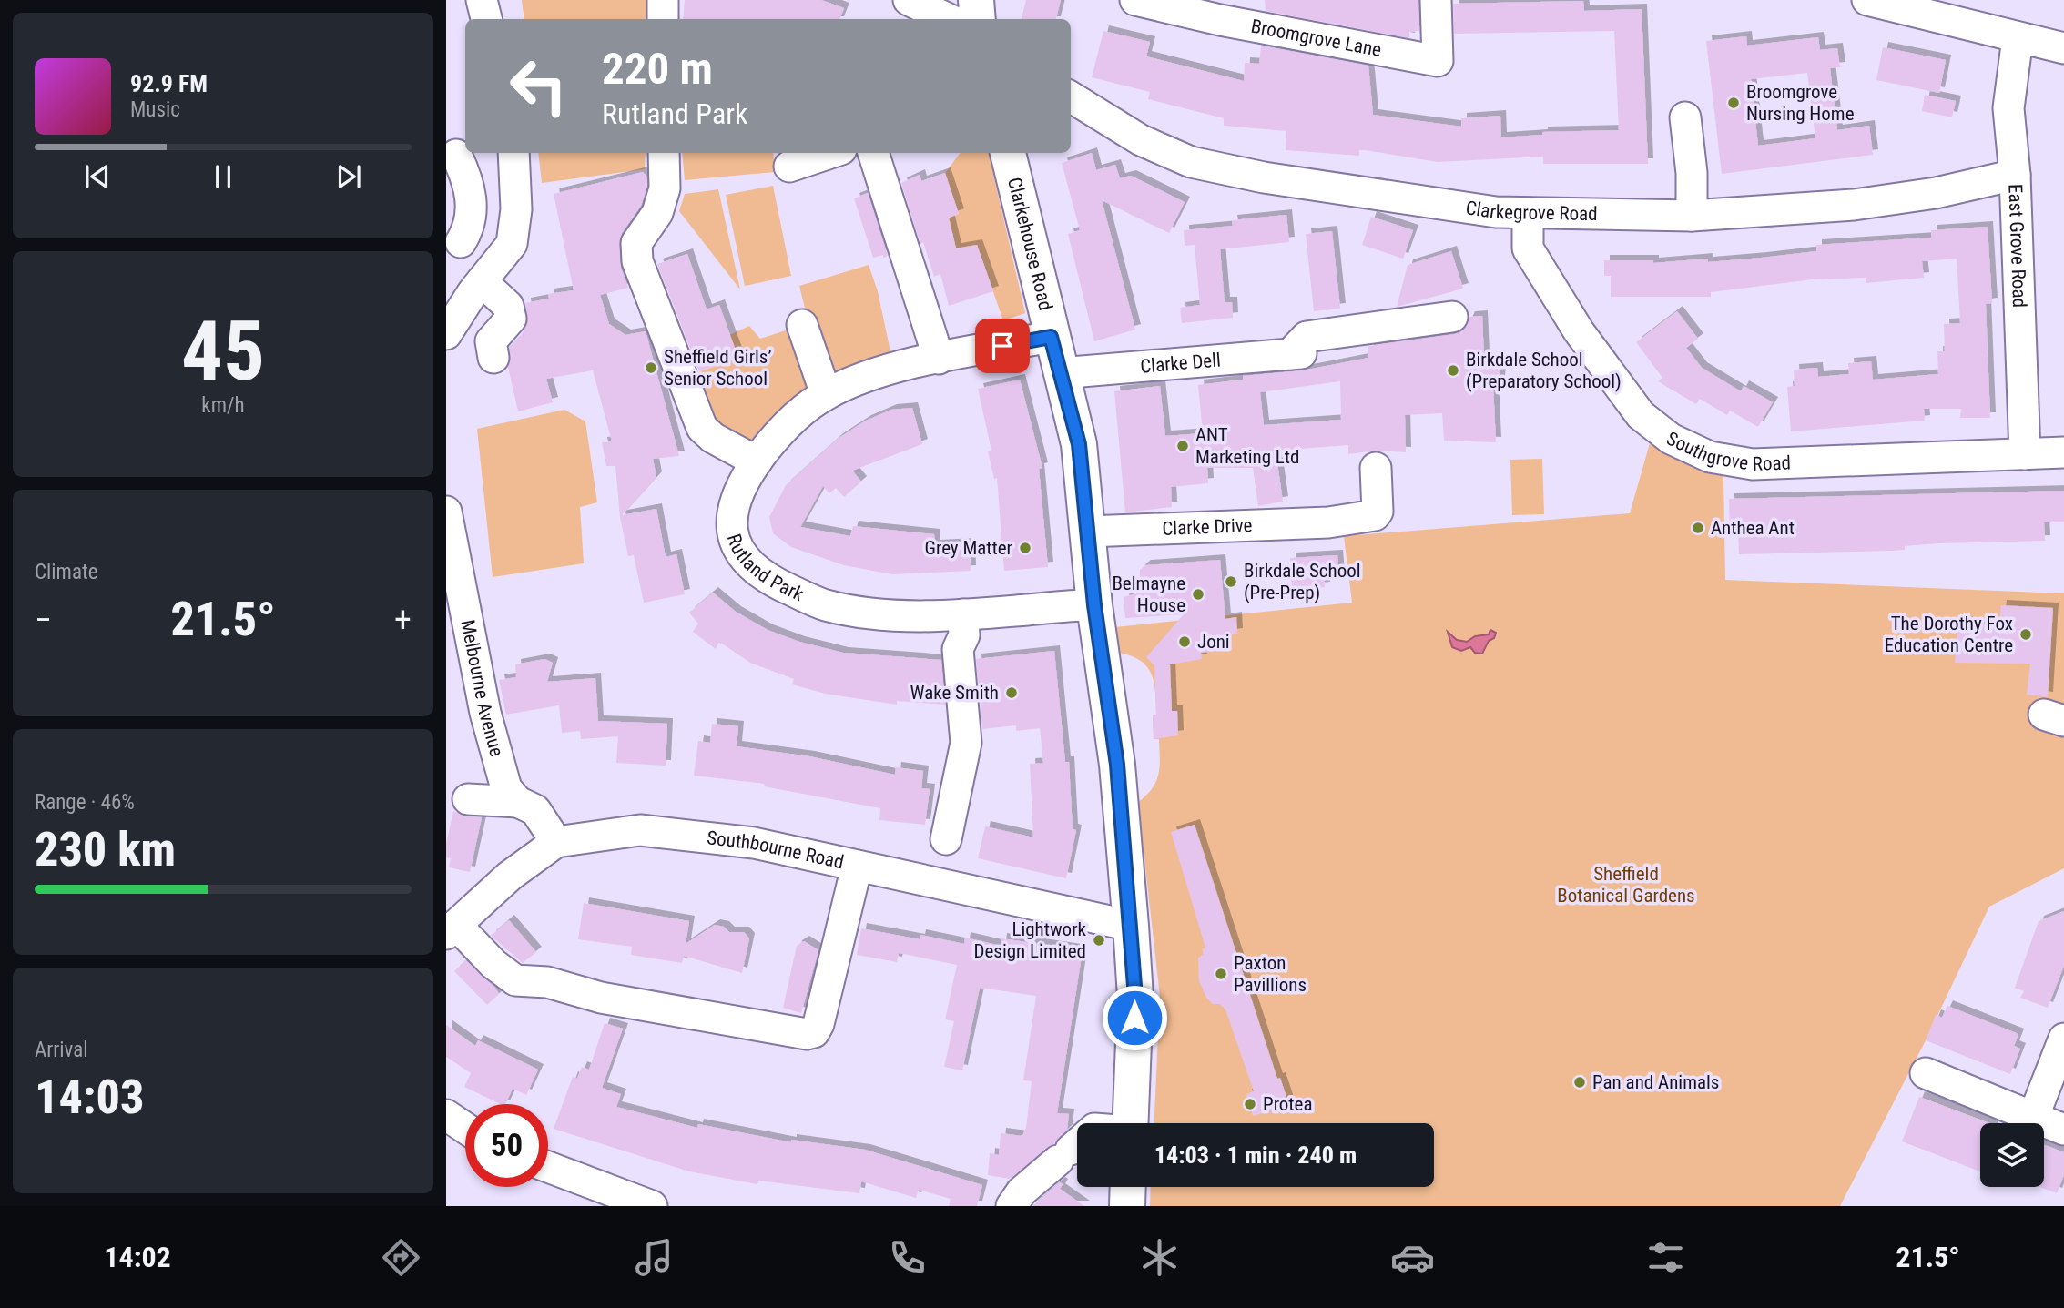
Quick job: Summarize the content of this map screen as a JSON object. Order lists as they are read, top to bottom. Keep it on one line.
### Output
{"streets":{"main road":["Clarkehouse Road"],"street":["Broomgrove Lane","Clarkegrove Road","East Grove Road","Clarke Dell","Southgrove Road","Clarke Drive","Rutland Park","Melbourne Avenue","Southbourne Road"]},"crossings":[["Clarkegrove Road","East Grove Road"],["Clarkegrove Road","Southgrove Road"],["Clarkehouse Road","Clarke Dell"],["Clarkehouse Road","Clarke Drive"],["Clarkehouse Road","Rutland Park"],["Clarkehouse Road","Southbourne Road"],["East Grove Road","Southgrove Road"],["Melbourne Avenue","Southbourne Road"]],"parks":["Sheffield Botanical Gardens"],"places":["Broomgrove Nursing Home","Sheffield Girls’ Senior School","Birkdale School (Preparatory School)","ANT Marketing Ltd","Anthea Ant","Grey Matter","Birkdale School (Pre-Prep)","Belmayne House","The Dorothy Fox Education Centre","Joni","Wake Smith","Lightwork Design Limited","Paxton Pavillions","Pan and Animals","Protea"],"page":{"turn":["220 m","Rutland Park"],"song":["92.9 FM","Music"],"tile":[["45","km/h"],"Climate",["Range · 46%","230 km"],["Arrival","14:03"]],"heat":["−","21.5°","+"],"limit":"50","trip":"14:03 · 1 min · 240 m","tabs":["14:02","21.5°"]}}
